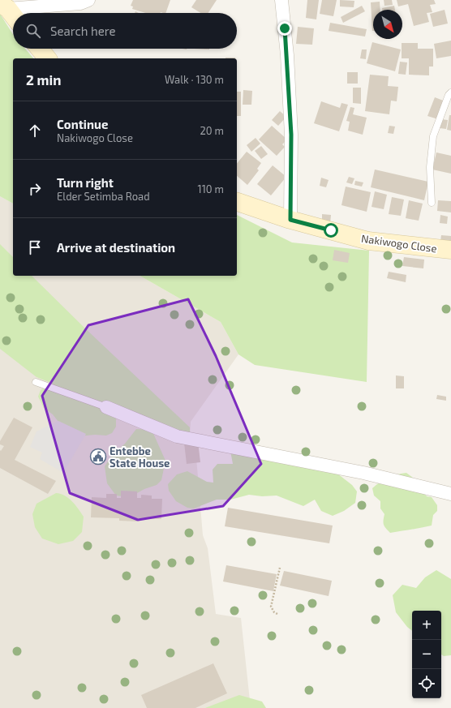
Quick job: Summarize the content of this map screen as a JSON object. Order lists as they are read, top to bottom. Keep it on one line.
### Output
{"streets":{"street":["Nakiwogo Close"]},"places":{"public building":["Entebbe State House"]},"north":"bottom right","page":{"search":"Search here","heading":["2 min","Walk · 130 m"],"list":[["Continue","Nakiwogo Close","20 m"],["Turn right","Elder Setimba Road","110 m"],"Arrive at destination"],"map_buttons":["+","−"]}}
